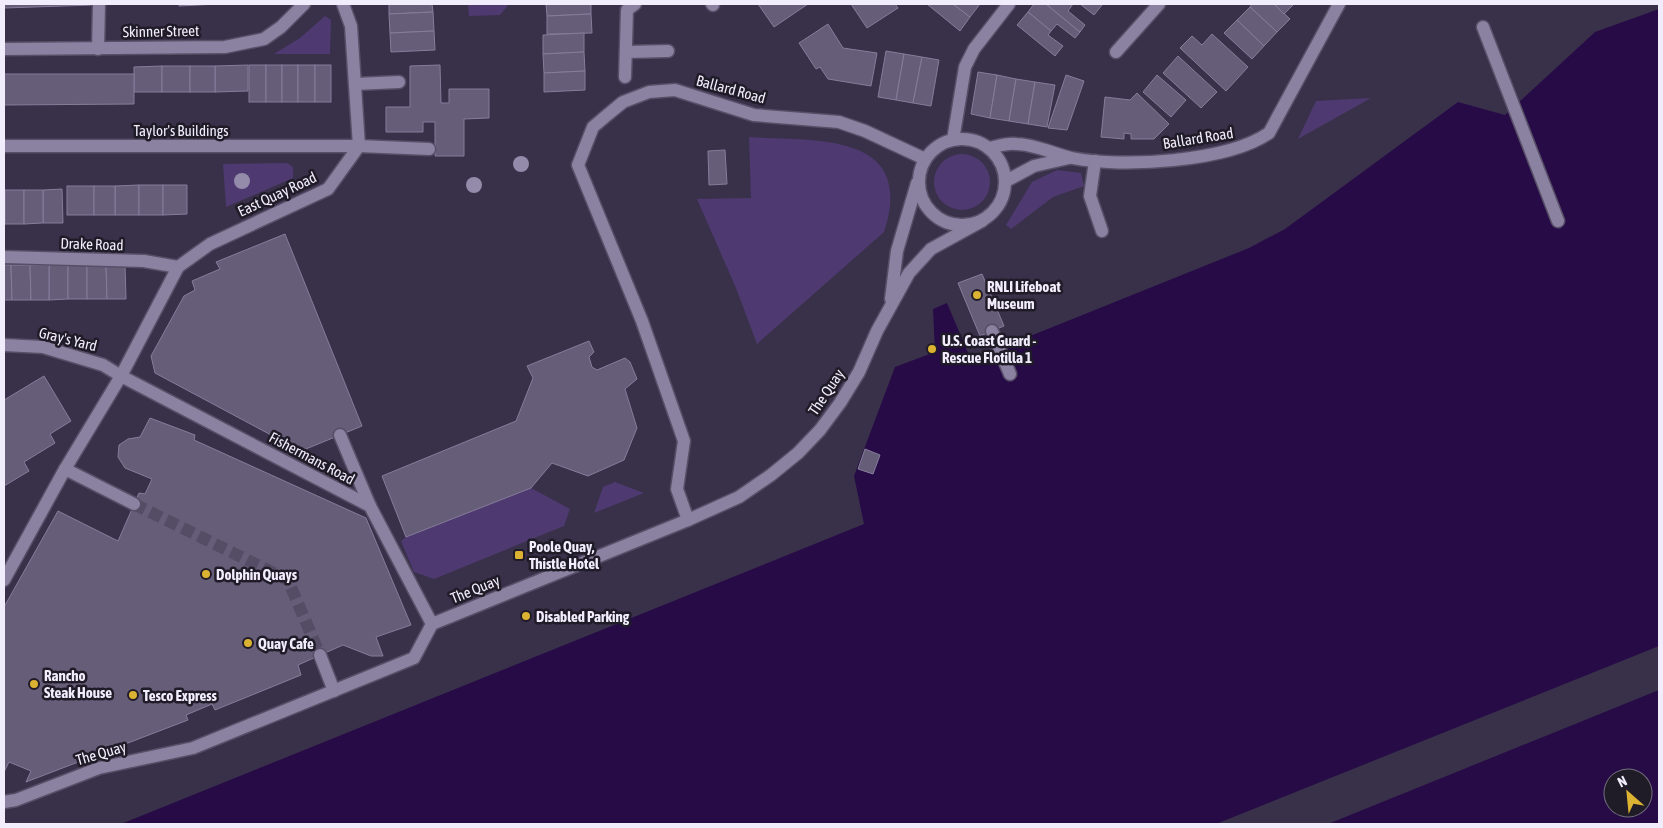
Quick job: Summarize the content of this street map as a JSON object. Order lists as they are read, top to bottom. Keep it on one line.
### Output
{"streets":{"street":["Skinner Street","Ballard Road","Taylor's Buildings","East Quay Road","Drake Road","Gray's Yard","The Quay","Fishermans Road"]},"crossings":[["Ballard Road","The Quay"],["Taylor's Buildings","East Quay Road"],["East Quay Road","Drake Road"],["East Quay Road","Gray's Yard"],["East Quay Road","Fishermans Road"],["Gray's Yard","Fishermans Road"]],"places":{"other":["RNLI Lifeboat Museum","U.S. Coast Guard - Rescue Flotilla 1","Dolphin Quays","Disabled Parking","Quay Cafe","Rancho Steak House","Tesco Express"],"transit":["Poole Quay, Thistle Hotel"]},"north":"top left"}
